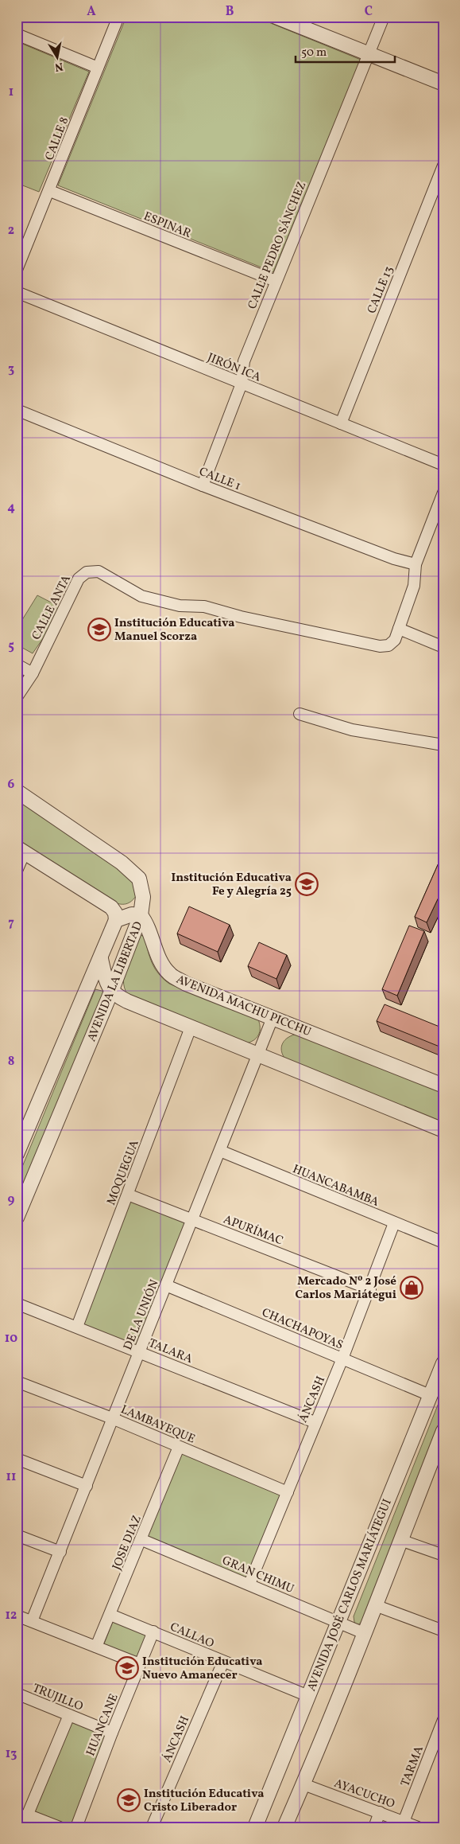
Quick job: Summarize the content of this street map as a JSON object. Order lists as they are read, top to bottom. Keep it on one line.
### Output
{"streets":{"street":["CALLE 8","ESPINAR","CALLE PEDRO SÁNCHEZ","CALLE 13","JIRÓN ICA","CALLE 1","CALLE ANTA","AVENIDA LA LIBERTAD","AVENIDA MACHU PICCHU","MOQUEGUA","HUANCABAMBA","APURÍMAC","DE LA UNIÓN","CHACHAPOYAS","TALARA","ÁNCASH","LAMBAYEQUE","JOSE DIAZ","GRAN CHIMU","AVENIDA JOSÉ CARLOS MARIÁTEGUI","CALLAO","TRUJILLO","HUANCANE","TARMA","AYACUCHO"]},"crossings":[["CALLE 8","ESPINAR"],["ESPINAR","CALLE PEDRO SÁNCHEZ"],["CALLE PEDRO SÁNCHEZ","JIRÓN ICA"],["CALLE PEDRO SÁNCHEZ","CALLE 1"],["CALLE 13","JIRÓN ICA"],["AVENIDA LA LIBERTAD","AVENIDA MACHU PICCHU"],["AVENIDA MACHU PICCHU","DE LA UNIÓN"],["MOQUEGUA","APURÍMAC"],["MOQUEGUA","TALARA"],["HUANCABAMBA","DE LA UNIÓN"],["HUANCABAMBA","ÁNCASH"],["APURÍMAC","DE LA UNIÓN"],["APURÍMAC","ÁNCASH"],["DE LA UNIÓN","CHACHAPOYAS"],["DE LA UNIÓN","TALARA"],["DE LA UNIÓN","LAMBAYEQUE"],["CHACHAPOYAS","ÁNCASH"],["CHACHAPOYAS","AVENIDA JOSÉ CARLOS MARIÁTEGUI"],["TALARA","ÁNCASH"],["ÁNCASH","LAMBAYEQUE"],["ÁNCASH","GRAN CHIMU"],["ÁNCASH","CALLAO"],["LAMBAYEQUE","JOSE DIAZ"],["JOSE DIAZ","GRAN CHIMU"],["JOSE DIAZ","CALLAO"],["GRAN CHIMU","AVENIDA JOSÉ CARLOS MARIÁTEGUI"],["AVENIDA JOSÉ CARLOS MARIÁTEGUI","CALLAO"],["CALLAO","HUANCANE"],["TRUJILLO","HUANCANE"],["TARMA","AYACUCHO"]],"places":{"school or university":["Institución Educativa Manuel Scorza","Institución Educativa Fe y Alegría 25","Institución Educativa Nuevo Amanecer","Institución Educativa Cristo Liberador"],"shop":["Mercado Nº 2 José Carlos Mariátegui"]},"scale_bar":"50 m","north":"bottom","grid":{"columns":["A","B","C"],"rows":["1","2","3","4","5","6","7","8","9","10","11","12","13"]}}
